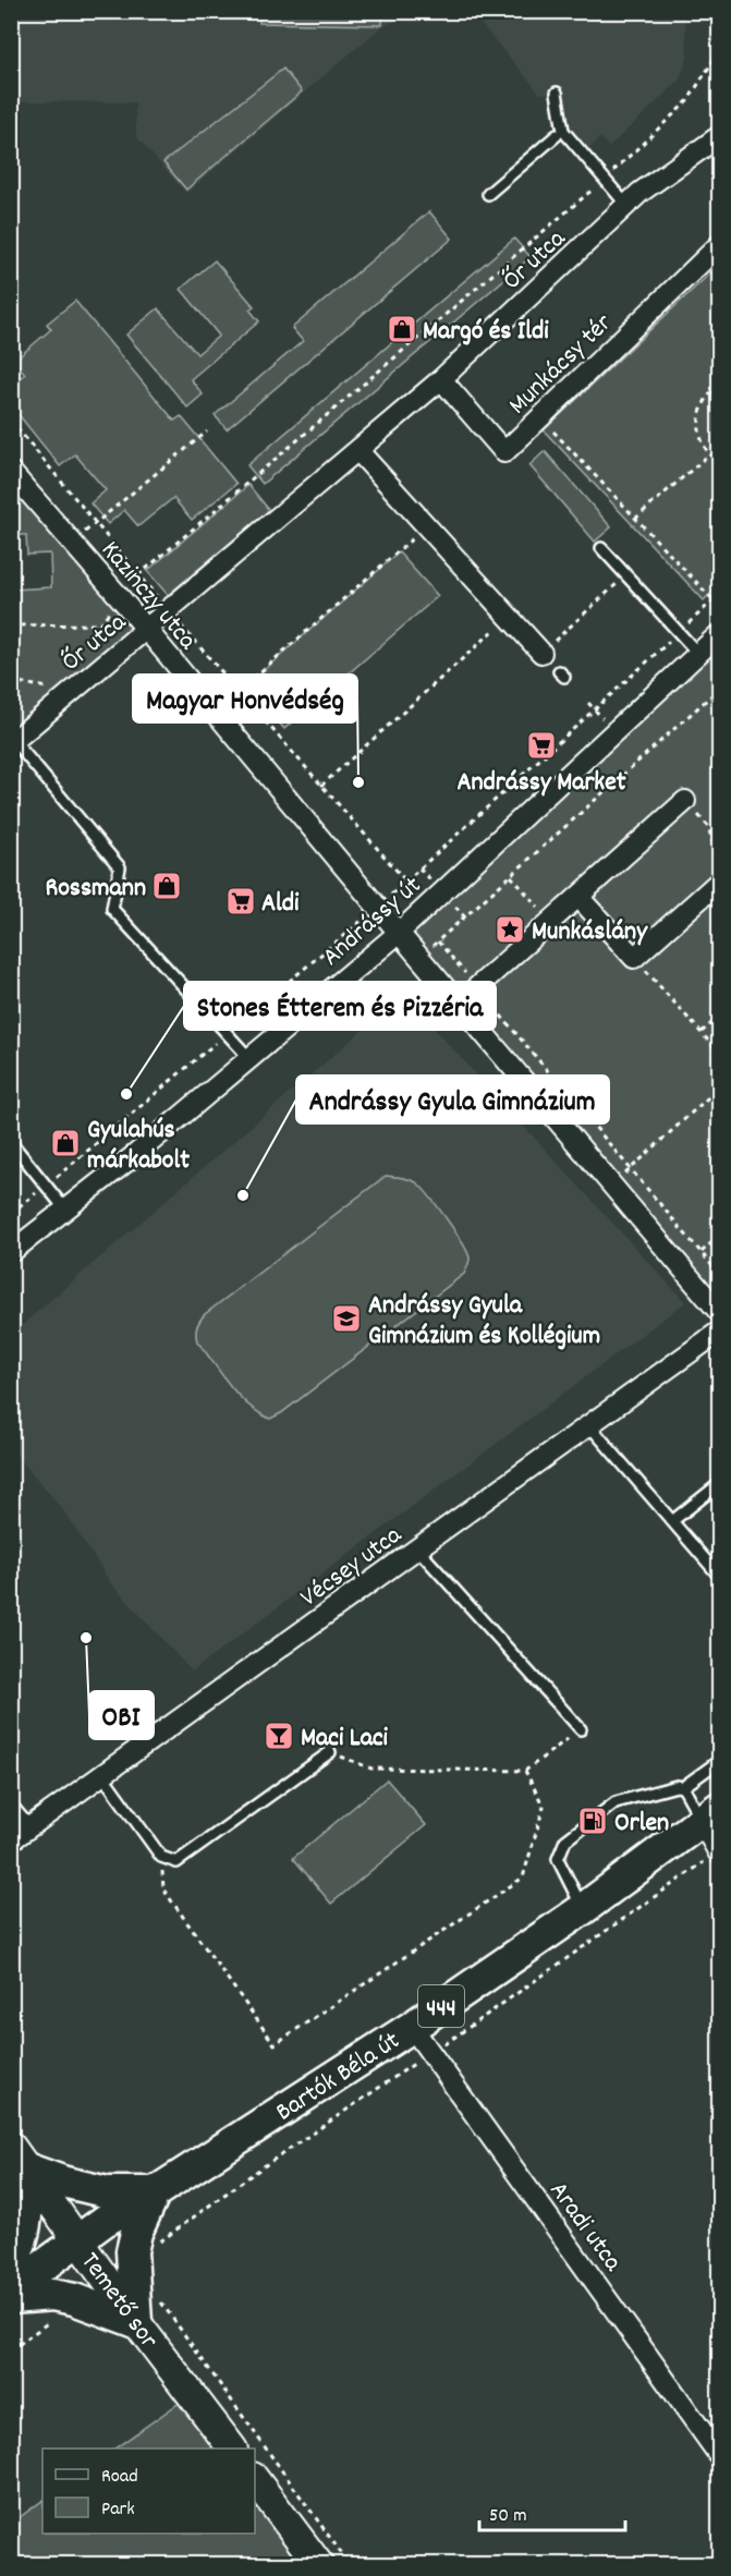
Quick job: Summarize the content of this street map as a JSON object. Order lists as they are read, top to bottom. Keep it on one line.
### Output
{"streets":{"main road":["444","Bartók Béla út"],"street":["Őr utca","Munkácsy tér","Kazinczy utca","Andrássy út","Vécsey utca","Aradi utca","Temető sor"]},"crossings":[["Őr utca","Munkácsy tér"],["Őr utca","Kazinczy utca"],["Kazinczy utca","Andrássy út"],["Bartók Béla út","Aradi utca"],["Bartók Béla út","Temető sor"]],"places":{"shop":["Margó és Ildi","Rossmann","Gyulahús márkabolt"],"supermarket":["Andrássy Market","Aldi"],"other":["Magyar Honvédség","Stones Étterem és Pizzéria","Andrássy Gyula Gimnázium","OBI"],"place":["Munkáslány"],"school or university":["Andrássy Gyula Gimnázium és Kollégium"],"bar":["Maci Laci"],"fuel station":["Orlen"]},"legend":["Road","Park"],"scale_bar":"50 m"}
